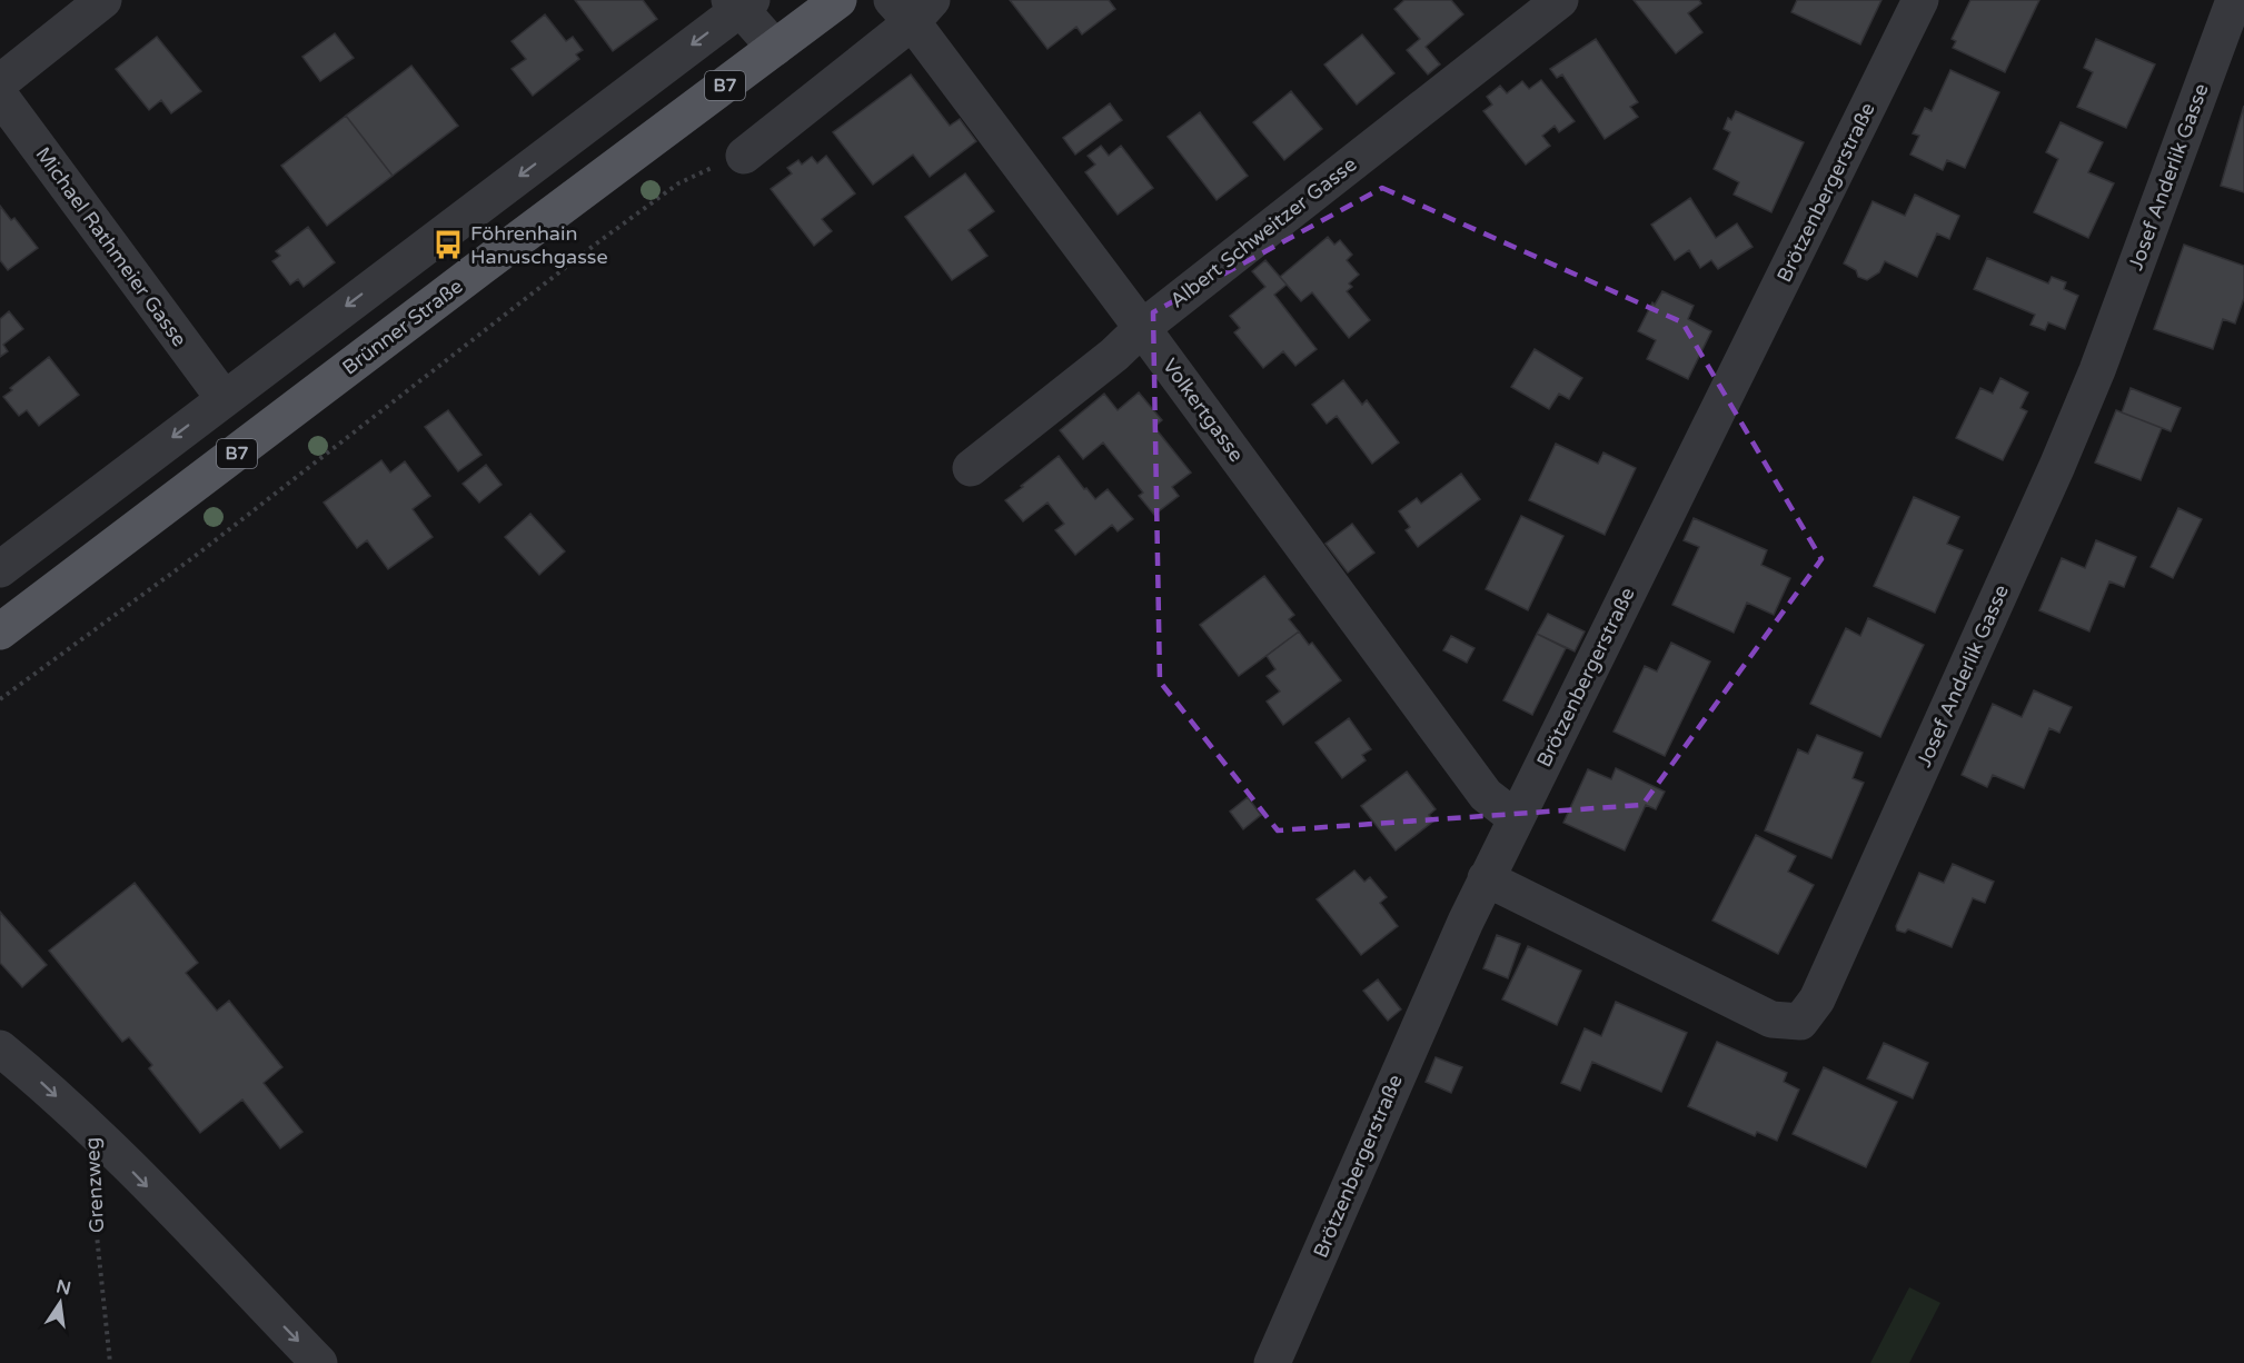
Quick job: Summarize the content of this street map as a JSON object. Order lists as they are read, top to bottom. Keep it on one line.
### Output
{"streets":{"main road":["B7","Brünner Straße"],"street":["Josef Anderlik Gasse","Brötzenbergerstraße","Albert Schweitzer Gasse","Michael Rathmeier Gasse","Volkertgasse","Grenzweg"]},"crossings":[["Josef Anderlik Gasse","Brötzenbergerstraße"],["Brötzenbergerstraße","Volkertgasse"],["Albert Schweitzer Gasse","Volkertgasse"]],"one_way":["Grenzweg"],"places":{"bus stop":["Föhrenhain Hanuschgasse"]},"north":"top"}
